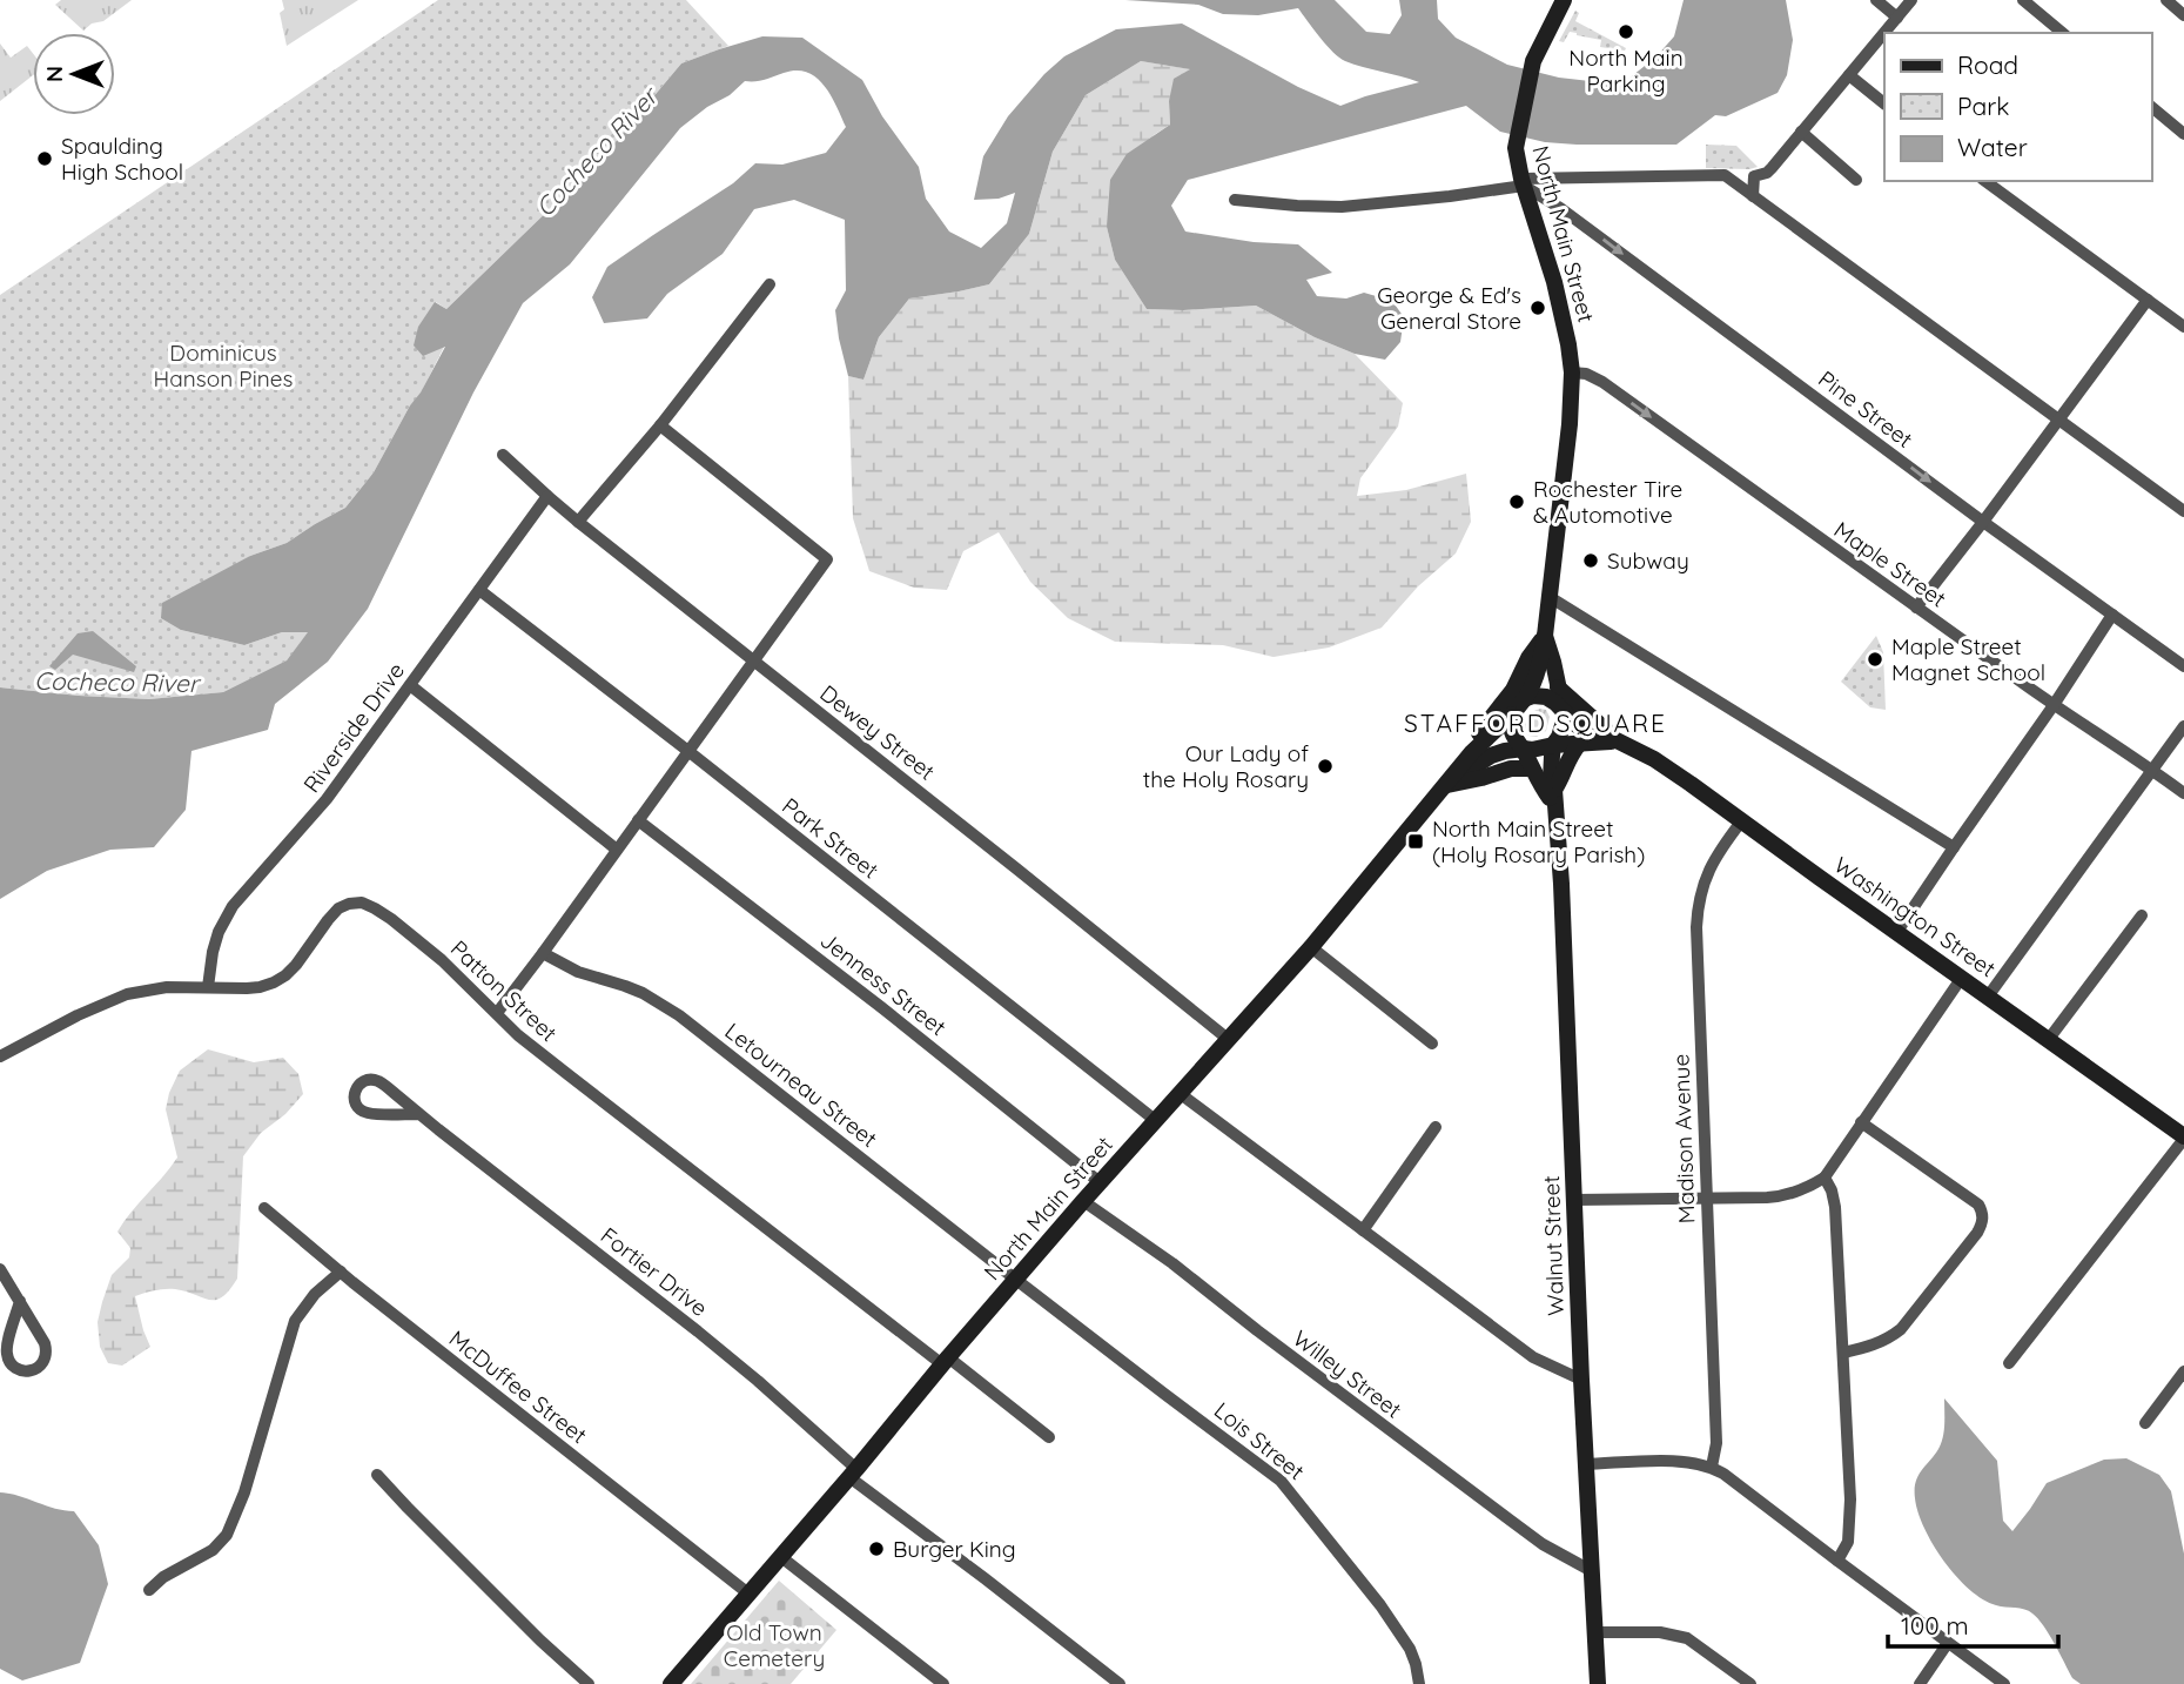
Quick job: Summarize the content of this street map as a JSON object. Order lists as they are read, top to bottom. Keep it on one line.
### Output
{"streets":{"main road":["North Main Street","Washington Street","Walnut Street"],"street":["Pine Street","Maple Street","Riverside Drive","Dewey Street","Park Street","Jenness Street","Patton Street","Letourneau Street","Madison Avenue","Fortier Drive","Willey Street","McDuffee Street","Lois Street"]},"crossings":[["North Main Street","Pine Street"],["North Main Street","Maple Street"],["North Main Street","Dewey Street"],["North Main Street","Park Street"],["North Main Street","Washington Street"],["North Main Street","Jenness Street"],["North Main Street","Patton Street"],["North Main Street","Letourneau Street"],["North Main Street","Walnut Street"],["North Main Street","Fortier Drive"],["North Main Street","Willey Street"],["North Main Street","McDuffee Street"],["North Main Street","Lois Street"],["Riverside Drive","Dewey Street"],["Riverside Drive","Park Street"],["Riverside Drive","Patton Street"],["Washington Street","Madison Avenue"],["Washington Street","Walnut Street"],["Letourneau Street","Lois Street"],["Walnut Street","Willey Street"]],"one_way":["Pine Street","Maple Street"],"districts":["STAFFORD SQUARE"],"water":["Cocheco River"],"parks":["Dominicus Hanson Pines","Old Town Cemetery"],"places":{"other":["North Main Parking","Spaulding High School","George & Ed's General Store","Rochester Tire & Automotive","Subway","Maple Street Magnet School","Our Lady of the Holy Rosary","Burger King"],"transit":["North Main Street (Holy Rosary Parish)"]},"legend":["Road","Park","Water"],"scale_bar":"100 m","north":"left"}
